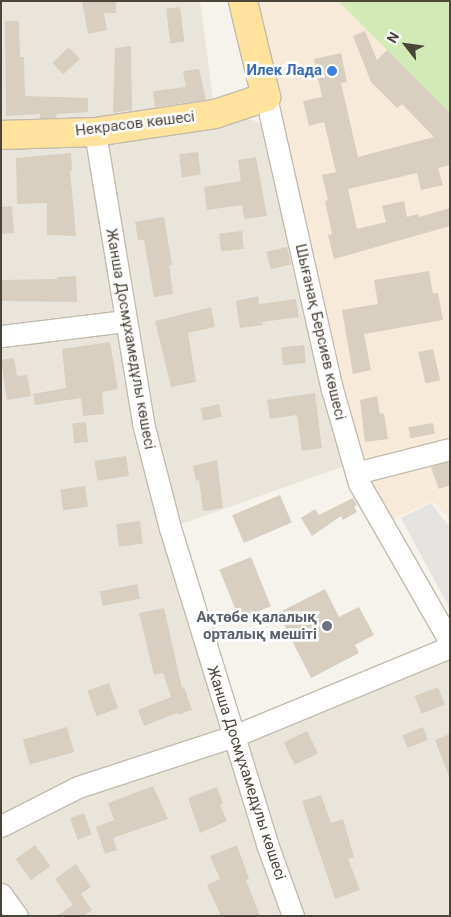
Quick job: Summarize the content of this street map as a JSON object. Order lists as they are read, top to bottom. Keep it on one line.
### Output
{"streets":{"main road":["Некрасов көшесі","Шығанақ Берсиев көшесі"],"street":["Жанша Досмұхамедұлы көшесі"]},"crossings":[["Некрасов көшесі","Шығанақ Берсиев көшесі"],["Некрасов көшесі","Жанша Досмұхамедұлы көшесі"]],"places":["Илек Лада","Ақтөбе қалалық орталық мешіті"],"north":"top left"}
